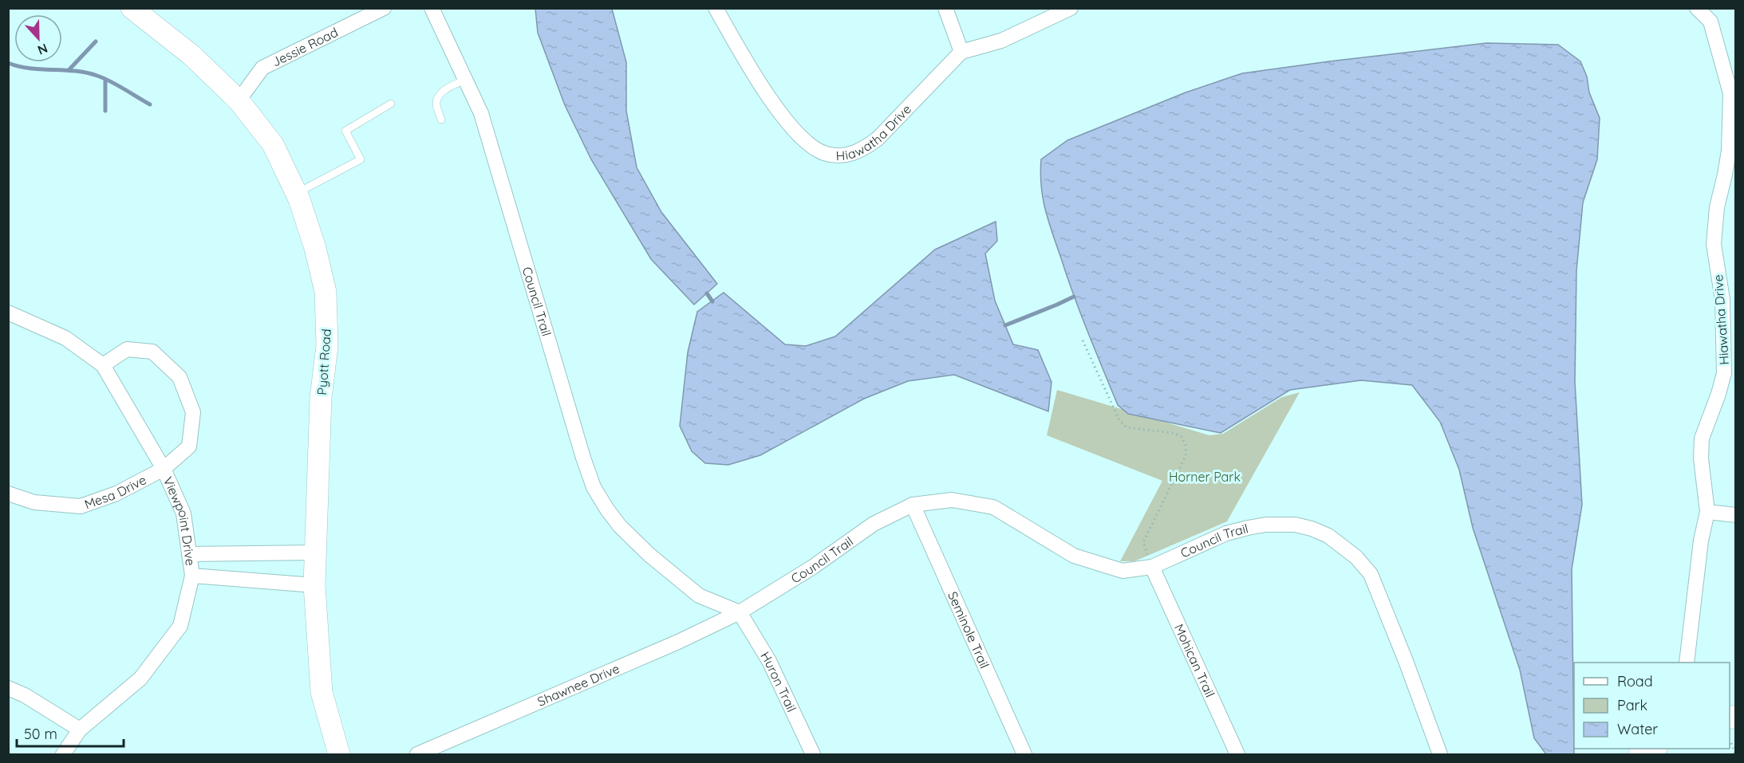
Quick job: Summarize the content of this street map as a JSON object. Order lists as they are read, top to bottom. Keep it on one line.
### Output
{"streets":{"street":["Jessie Road","Hiawatha Drive","Council Trail","Pyott Road","Mesa Drive","Viewpoint Drive","Seminole Trail","Mohican Trail","Huron Trail","Shawnee Drive"]},"crossings":[["Jessie Road","Pyott Road"],["Council Trail","Seminole Trail"],["Council Trail","Mohican Trail"],["Council Trail","Huron Trail"],["Council Trail","Shawnee Drive"],["Mesa Drive","Viewpoint Drive"],["Huron Trail","Shawnee Drive"]],"parks":["Horner Park"],"legend":["Road","Park","Water"],"scale_bar":"50 m","north":"bottom"}
